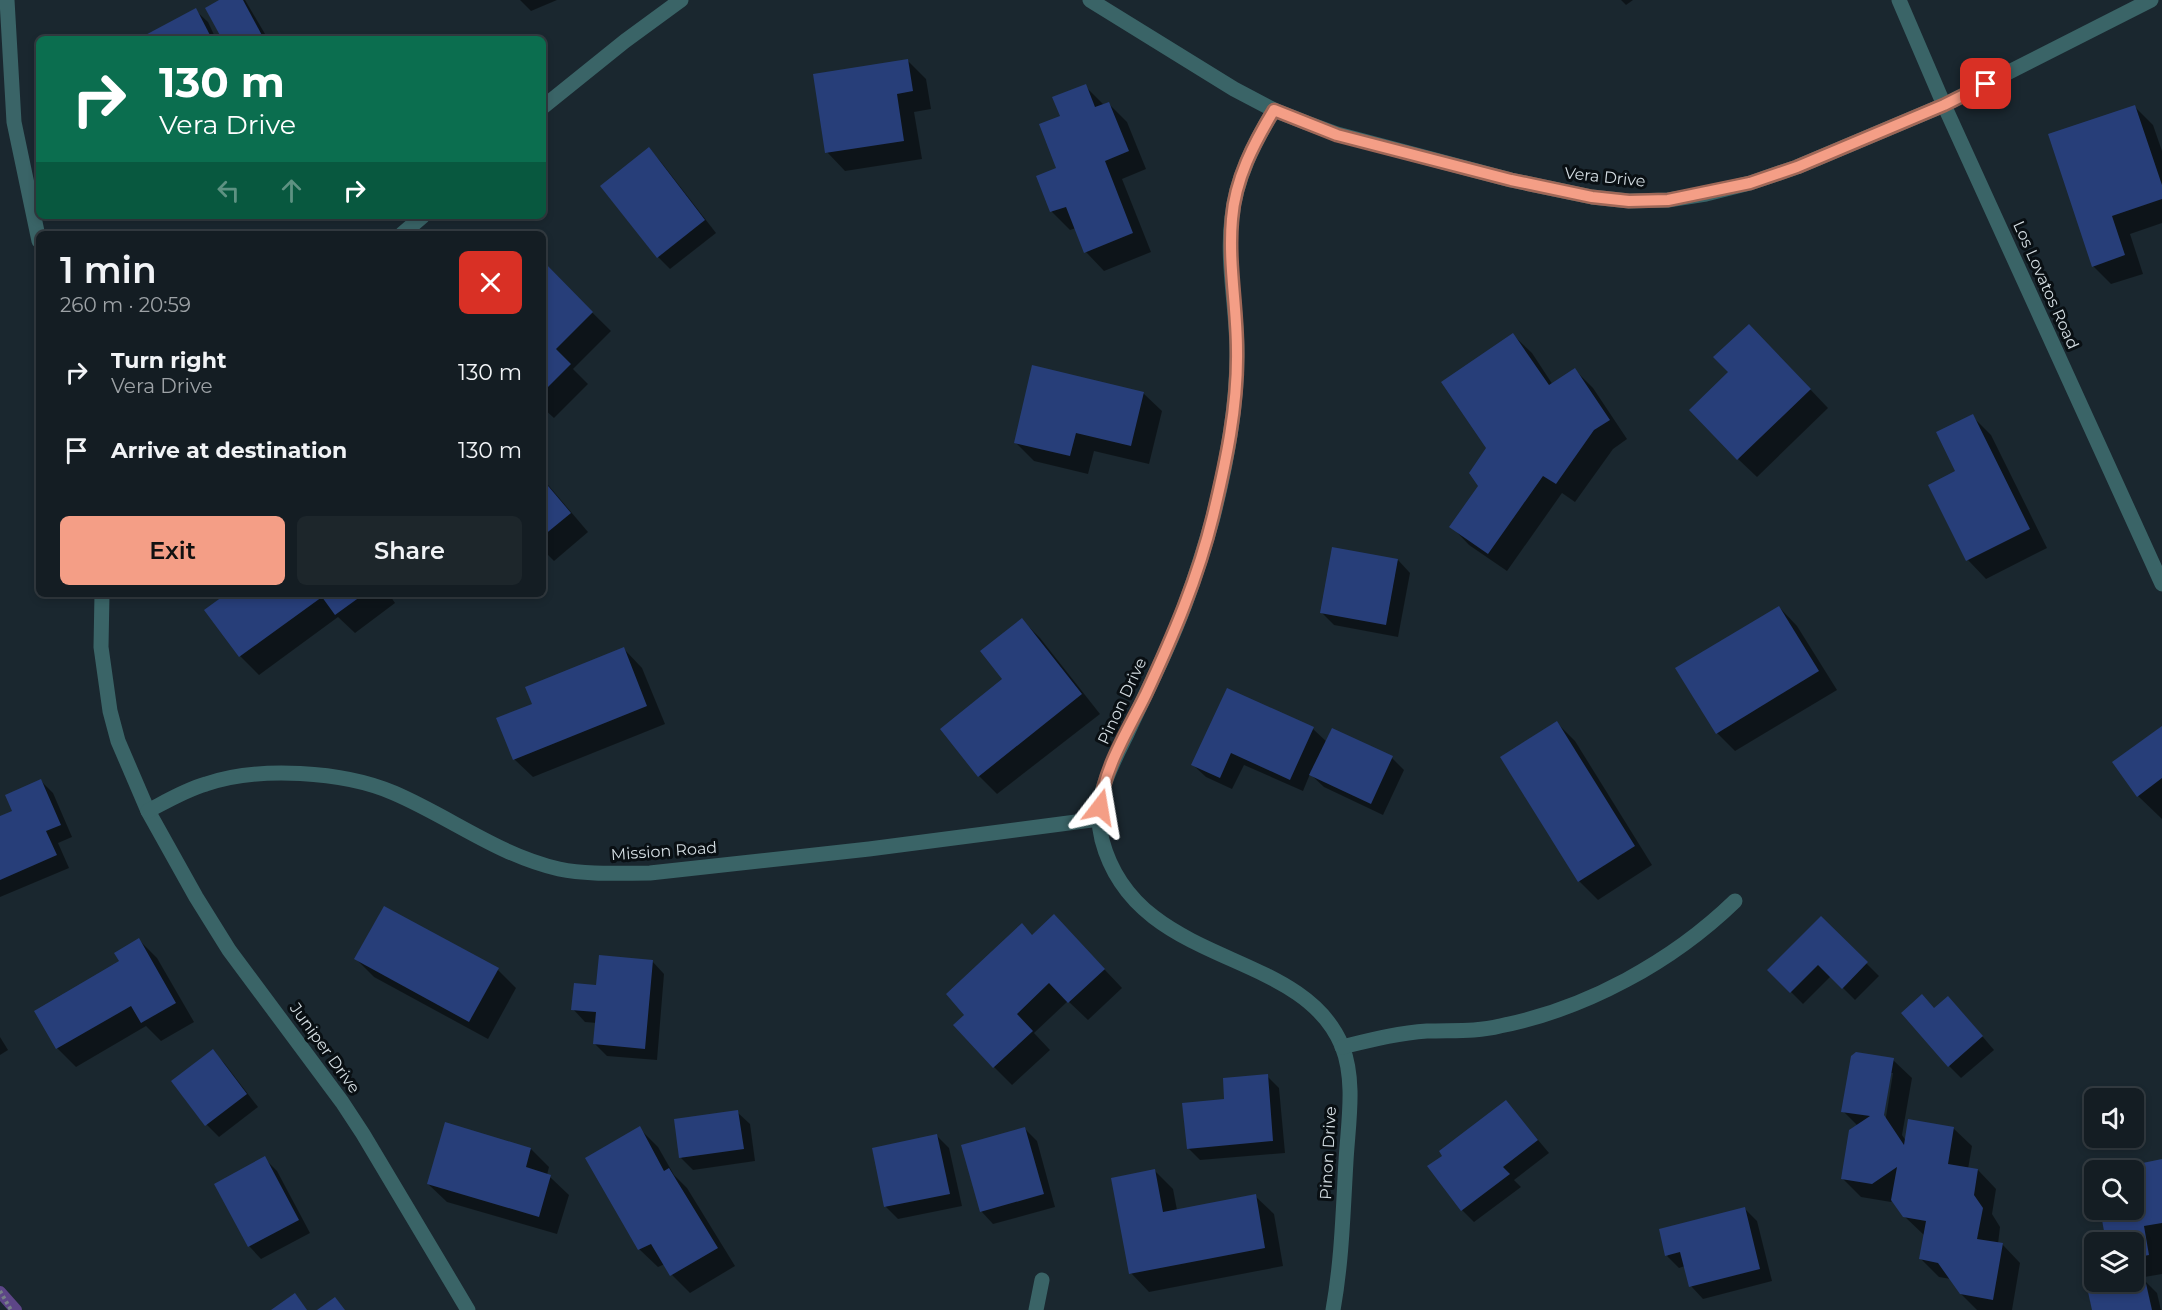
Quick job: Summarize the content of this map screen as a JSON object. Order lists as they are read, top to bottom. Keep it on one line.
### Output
{"streets":{"street":["Vera Drive","Los Lovatos Road","Pinon Drive","Mission Road","Juniper Drive"]},"crossings":[["Vera Drive","Los Lovatos Road"],["Vera Drive","Pinon Drive"],["Pinon Drive","Mission Road"],["Mission Road","Juniper Drive"]],"page":{"turn":["130 m","Vera Drive"],"heading":["1 min","260 m · 20:59"],"list":[{"name":"Turn right","note":"Vera Drive","value":"130 m"},{"name":"Arrive at destination","value":"130 m"}],"buttons":["Exit","Share"]}}
